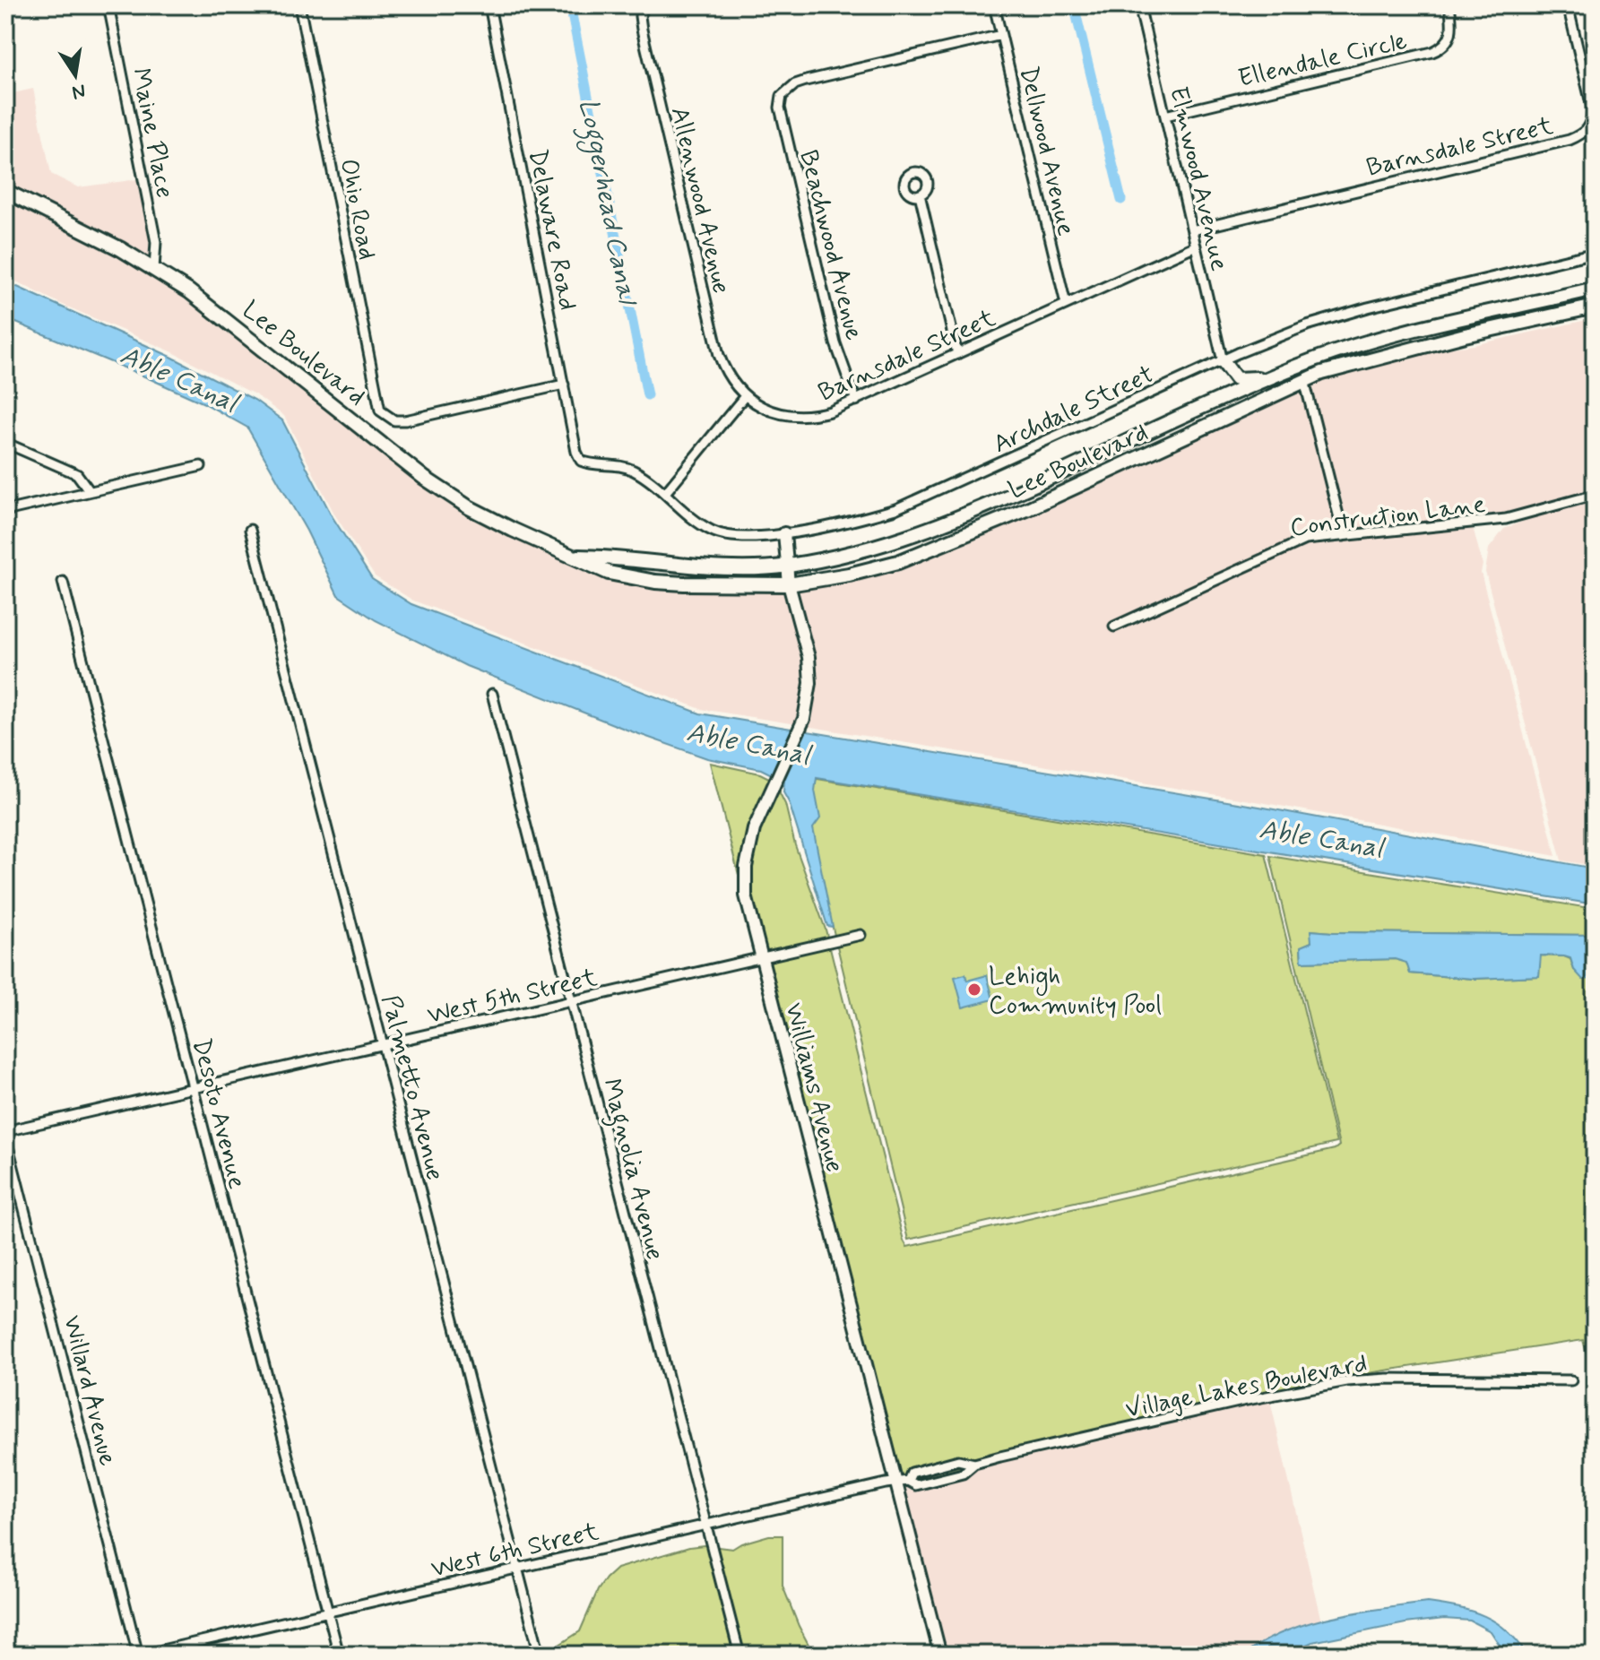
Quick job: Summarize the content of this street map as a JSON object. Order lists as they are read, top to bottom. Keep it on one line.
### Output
{"streets":{"main road":["Lee Boulevard"],"street":["Ellendale Circle","Maine Place","Barnsdale Street","Dellwood Avenue","Elmwood Avenue","Allenwood Avenue","Ohio Road","Delaware Road","Beachwood Avenue","Archdale Street","Construction Lane","West 5th Street","Palmetto Avenue","Williams Avenue","Desoto Avenue","Magnolia Avenue","Village Lakes Boulevard","Willard Avenue","West 6th Street"]},"crossings":[["Ellendale Circle","Elmwood Avenue"],["Maine Place","Lee Boulevard"],["Barnsdale Street","Dellwood Avenue"],["Barnsdale Street","Elmwood Avenue"],["Barnsdale Street","Allenwood Avenue"],["Barnsdale Street","Beachwood Avenue"],["Dellwood Avenue","Beachwood Avenue"],["Elmwood Avenue","Archdale Street"],["Ohio Road","Delaware Road"],["Delaware Road","Archdale Street"],["Lee Boulevard","Williams Avenue"],["Archdale Street","Williams Avenue"],["West 5th Street","Palmetto Avenue"],["West 5th Street","Williams Avenue"],["West 5th Street","Desoto Avenue"],["West 5th Street","Magnolia Avenue"],["West 5th Street","Willard Avenue"],["Palmetto Avenue","West 6th Street"],["Williams Avenue","Village Lakes Boulevard"],["Williams Avenue","West 6th Street"],["Desoto Avenue","West 6th Street"],["Magnolia Avenue","West 6th Street"],["Village Lakes Boulevard","West 6th Street"],["Willard Avenue","West 6th Street"]],"water":["Loggerhead Canal","Able Canal"],"places":["Lehigh Community Pool"],"north":"bottom"}
